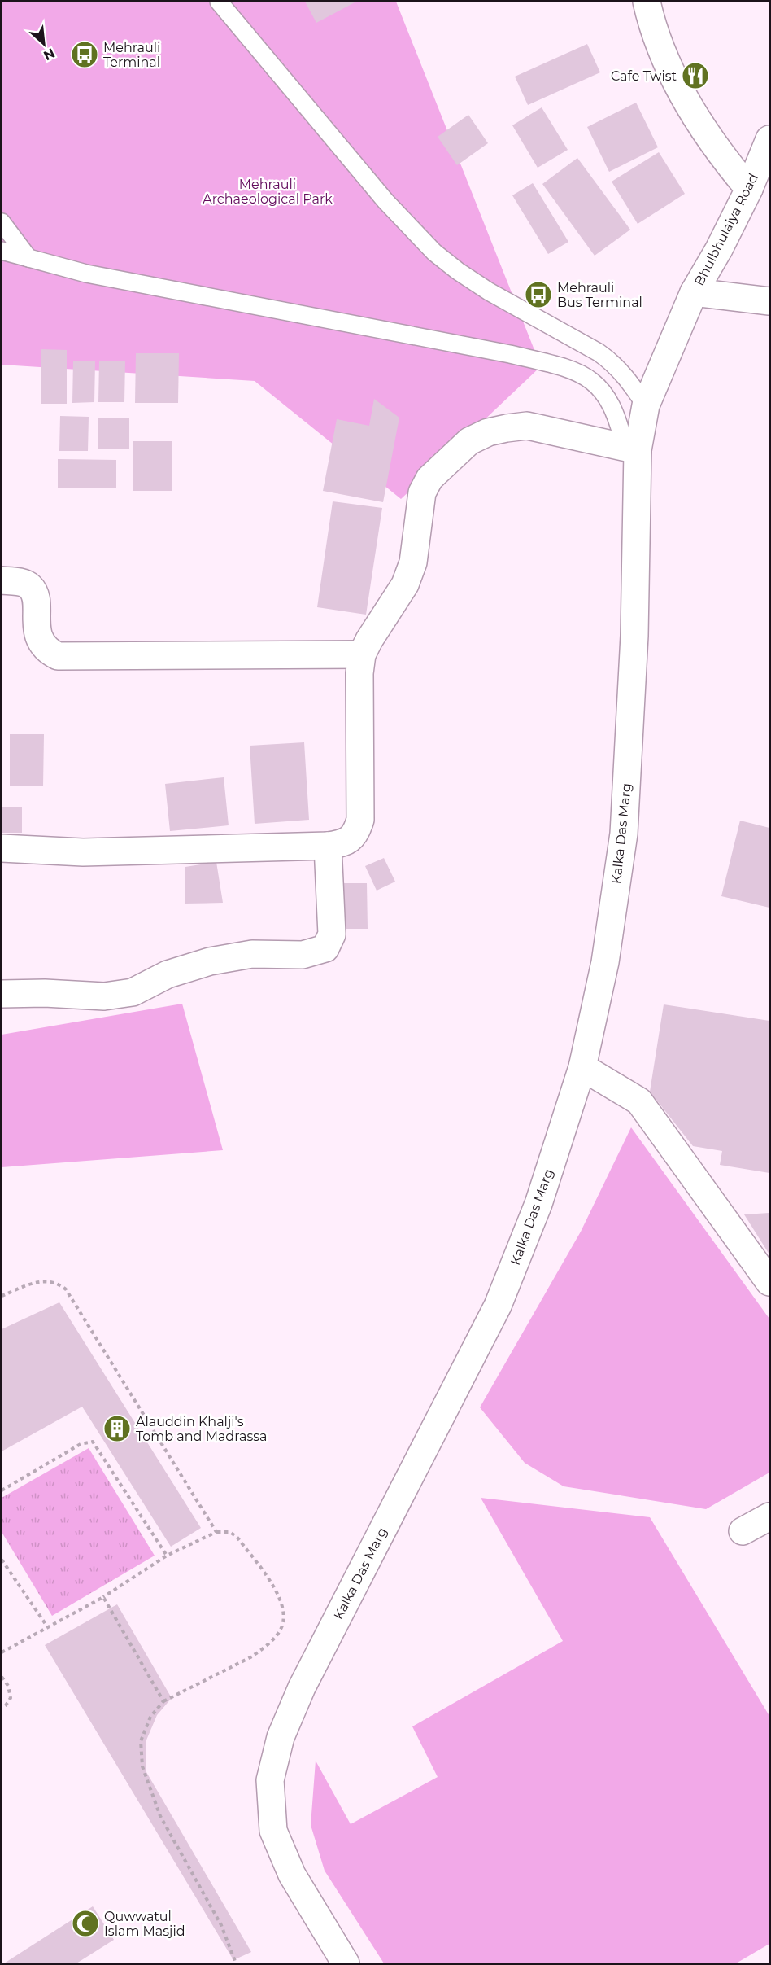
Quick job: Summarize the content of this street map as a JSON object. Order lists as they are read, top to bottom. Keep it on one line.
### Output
{"streets":{"street":["Bhulbhulaiya Road","Kalka Das Marg"]},"crossings":[["Bhulbhulaiya Road","Kalka Das Marg"]],"parks":["Mehrauli Archaeological Park"],"places":{"bus stop":["Mehrauli Terminal","Mehrauli Bus Terminal"],"restaurant":["Cafe Twist"],"building":["Alauddin Khalji's Tomb and Madrassa"],"mosque":["Quwwatul Islam Masjid"]},"north":"bottom right"}
